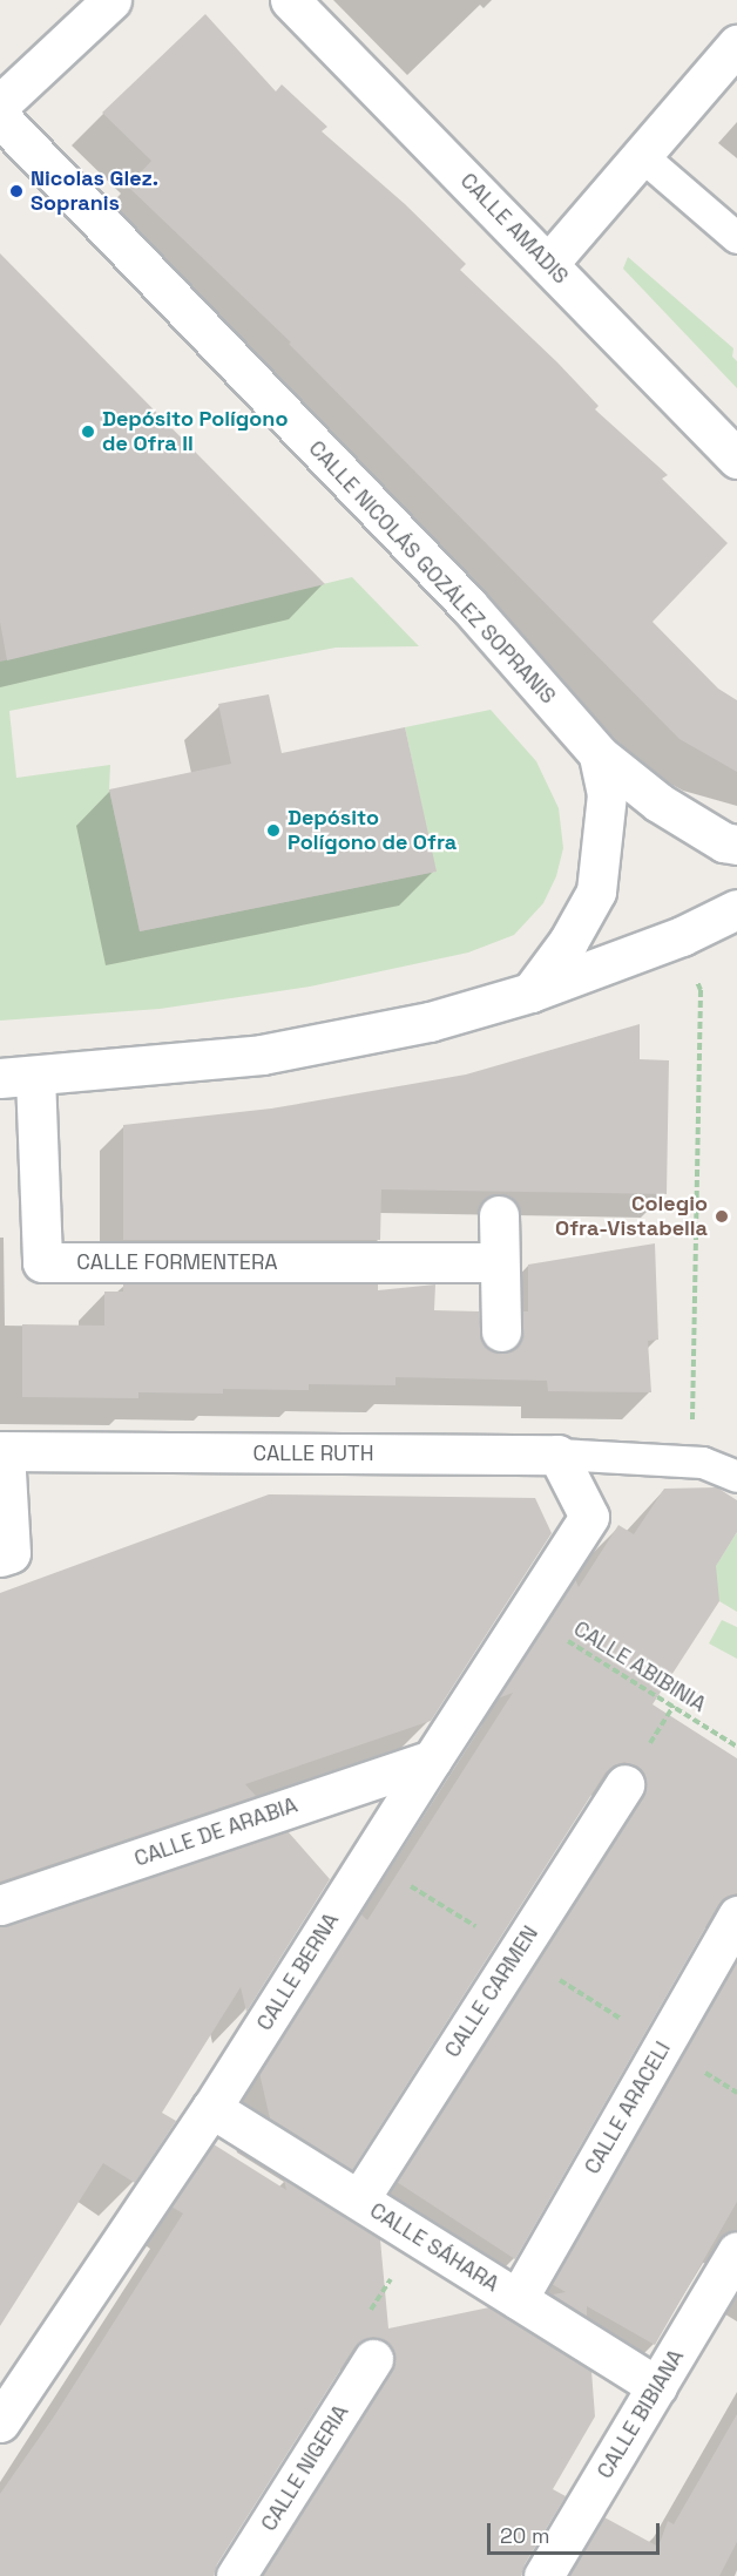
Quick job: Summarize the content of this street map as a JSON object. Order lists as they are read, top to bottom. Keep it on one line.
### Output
{"streets":{"street":["CALLE AMADIS","CALLE NICOLÁS GOZÁLEZ SOPRANIS","CALLE FORMENTERA","CALLE RUTH","CALLE DE ARABIA","CALLE BERNA","CALLE CARMEN","CALLE ARACELI","CALLE SÁHARA","CALLE BIBIANA","CALLE NIGERIA"],"path":["CALLE ABIBINIA"]},"crossings":[["CALLE RUTH","CALLE BERNA"],["CALLE ABIBINIA","CALLE BERNA"],["CALLE DE ARABIA","CALLE BERNA"],["CALLE BERNA","CALLE SÁHARA"],["CALLE CARMEN","CALLE SÁHARA"],["CALLE ARACELI","CALLE SÁHARA"],["CALLE SÁHARA","CALLE BIBIANA"]],"places":["Nicolas Glez. Sopranis","Depósito Polígono de Ofra II","Depósito Polígono de Ofra","Colegio Ofra-Vistabella"],"scale_bar":"20 m"}
